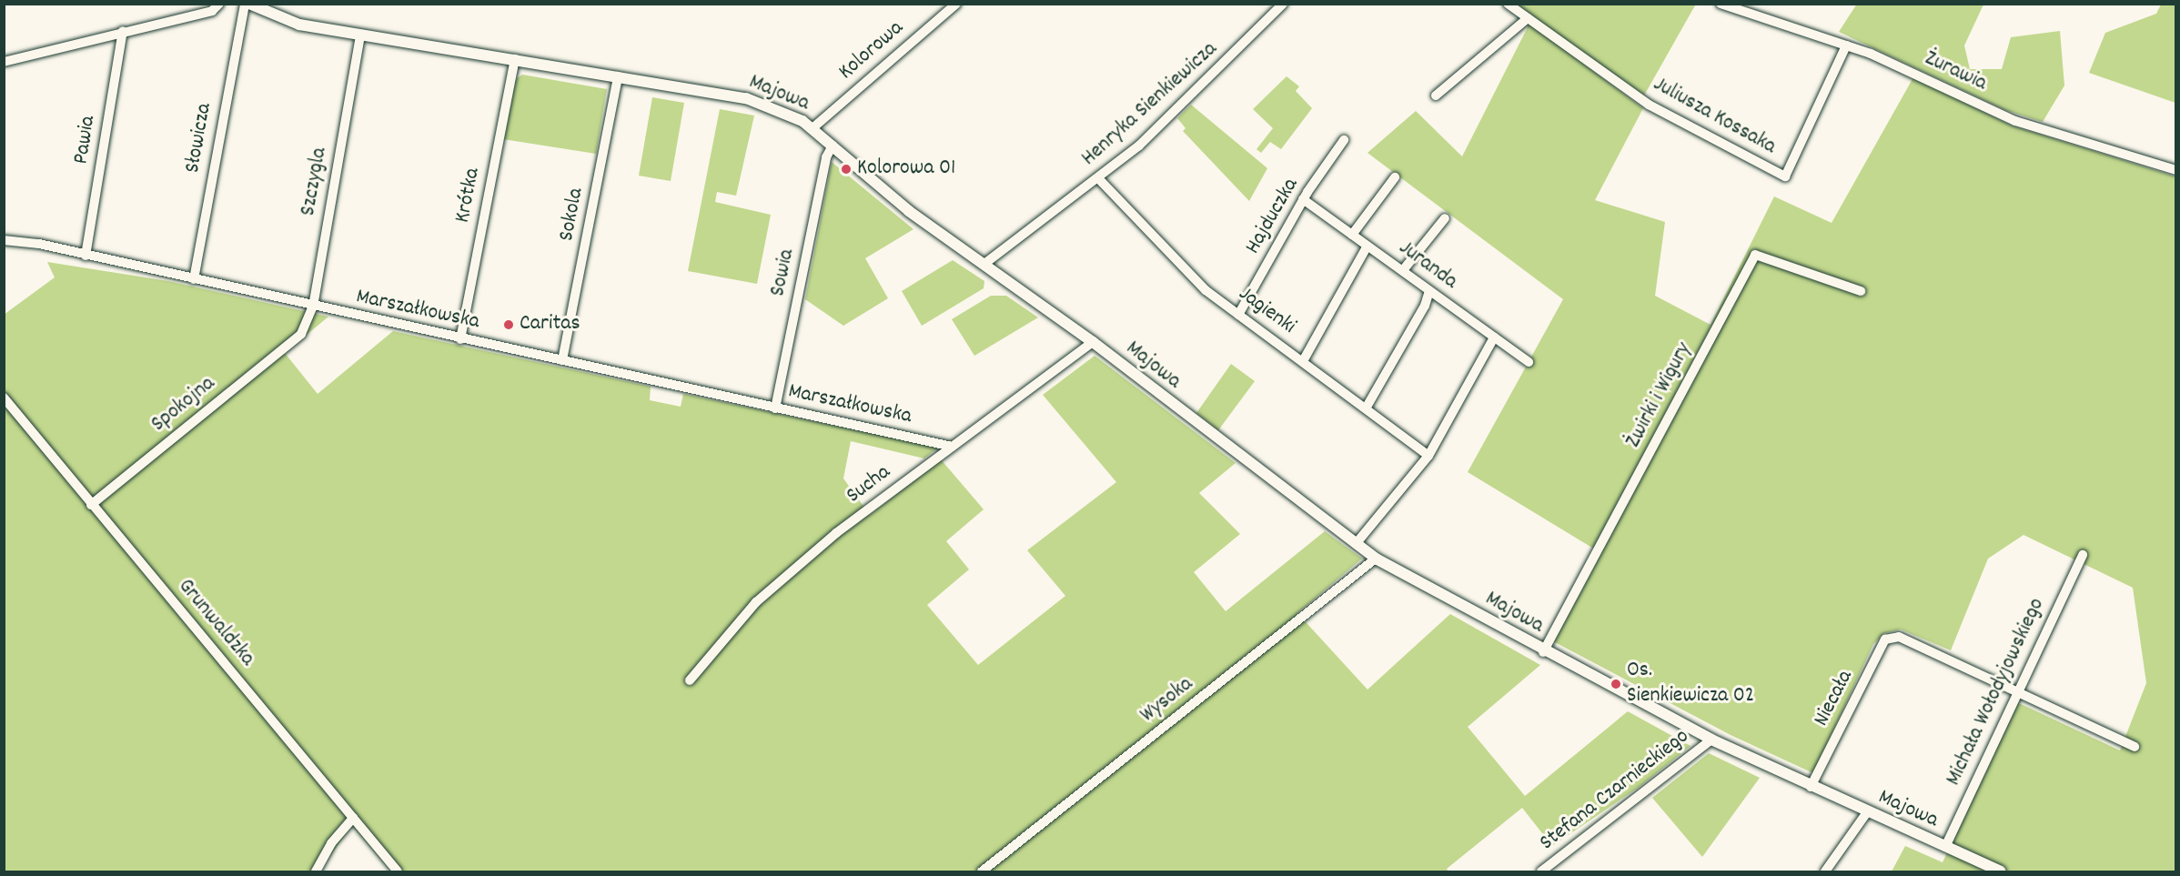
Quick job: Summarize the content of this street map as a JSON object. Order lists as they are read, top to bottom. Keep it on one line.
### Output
{"streets":{"street":["Kolorowa","Żurawia","Majowa","Henryka Sienkiewicza","Juliusza Kossaka","Słowicza","Pawia","Szczygla","Krótka","Sokola","Hajduczka","Juranda","Sowia","Marszałkowska","Jagienki","Żwirki i Wigury","Spokojna","Sucha","Grunwaldzka","Michała Wołodyjowskiego","Niecała","Wysoka","Stefana Czarnieckiego"]},"crossings":[["Kolorowa","Majowa"],["Żurawia","Juliusza Kossaka"],["Majowa","Henryka Sienkiewicza"],["Majowa","Słowicza"],["Majowa","Szczygla"],["Majowa","Krótka"],["Majowa","Sokola"],["Majowa","Sowia"],["Majowa","Żwirki i Wigury"],["Majowa","Sucha"],["Majowa","Michała Wołodyjowskiego"],["Majowa","Niecała"],["Majowa","Wysoka"],["Majowa","Stefana Czarnieckiego"],["Henryka Sienkiewicza","Jagienki"],["Słowicza","Marszałkowska"],["Pawia","Marszałkowska"],["Szczygla","Marszałkowska"],["Szczygla","Spokojna"],["Krótka","Marszałkowska"],["Sokola","Marszałkowska"],["Hajduczka","Juranda"],["Hajduczka","Jagienki"],["Sowia","Marszałkowska"],["Marszałkowska","Sucha"],["Spokojna","Grunwaldzka"],["Michała Wołodyjowskiego","Niecała"]],"places":["Kolorowa 01","Caritas","Os. Sienkiewicza 02"]}
